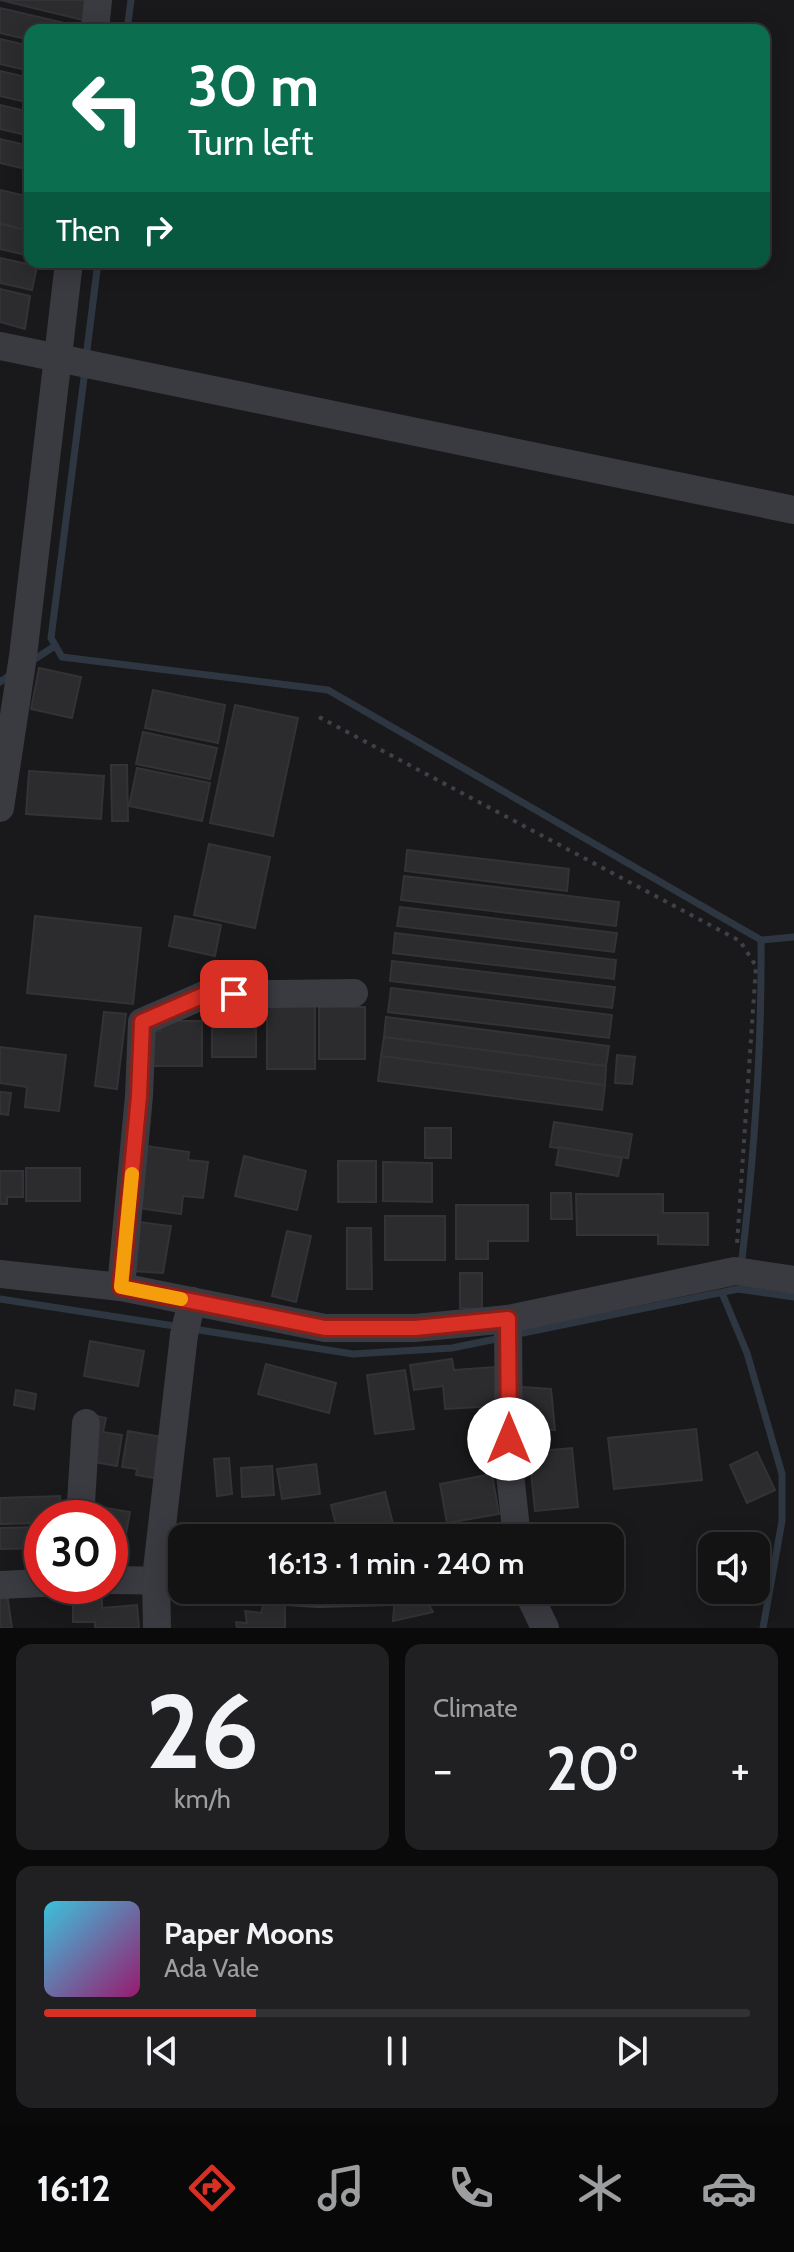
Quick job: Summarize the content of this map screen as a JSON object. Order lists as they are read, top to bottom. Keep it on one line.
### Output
{"page":{"turn":["30 m","Turn left"],"then":"Then","limit":"30","trip":"16:13 · 1 min · 240 m","tile":[["26","km/h"],"Climate"],"heat":["−","20°","+"],"song":["Paper Moons","Ada Vale"],"tabs":"16:12"}}
